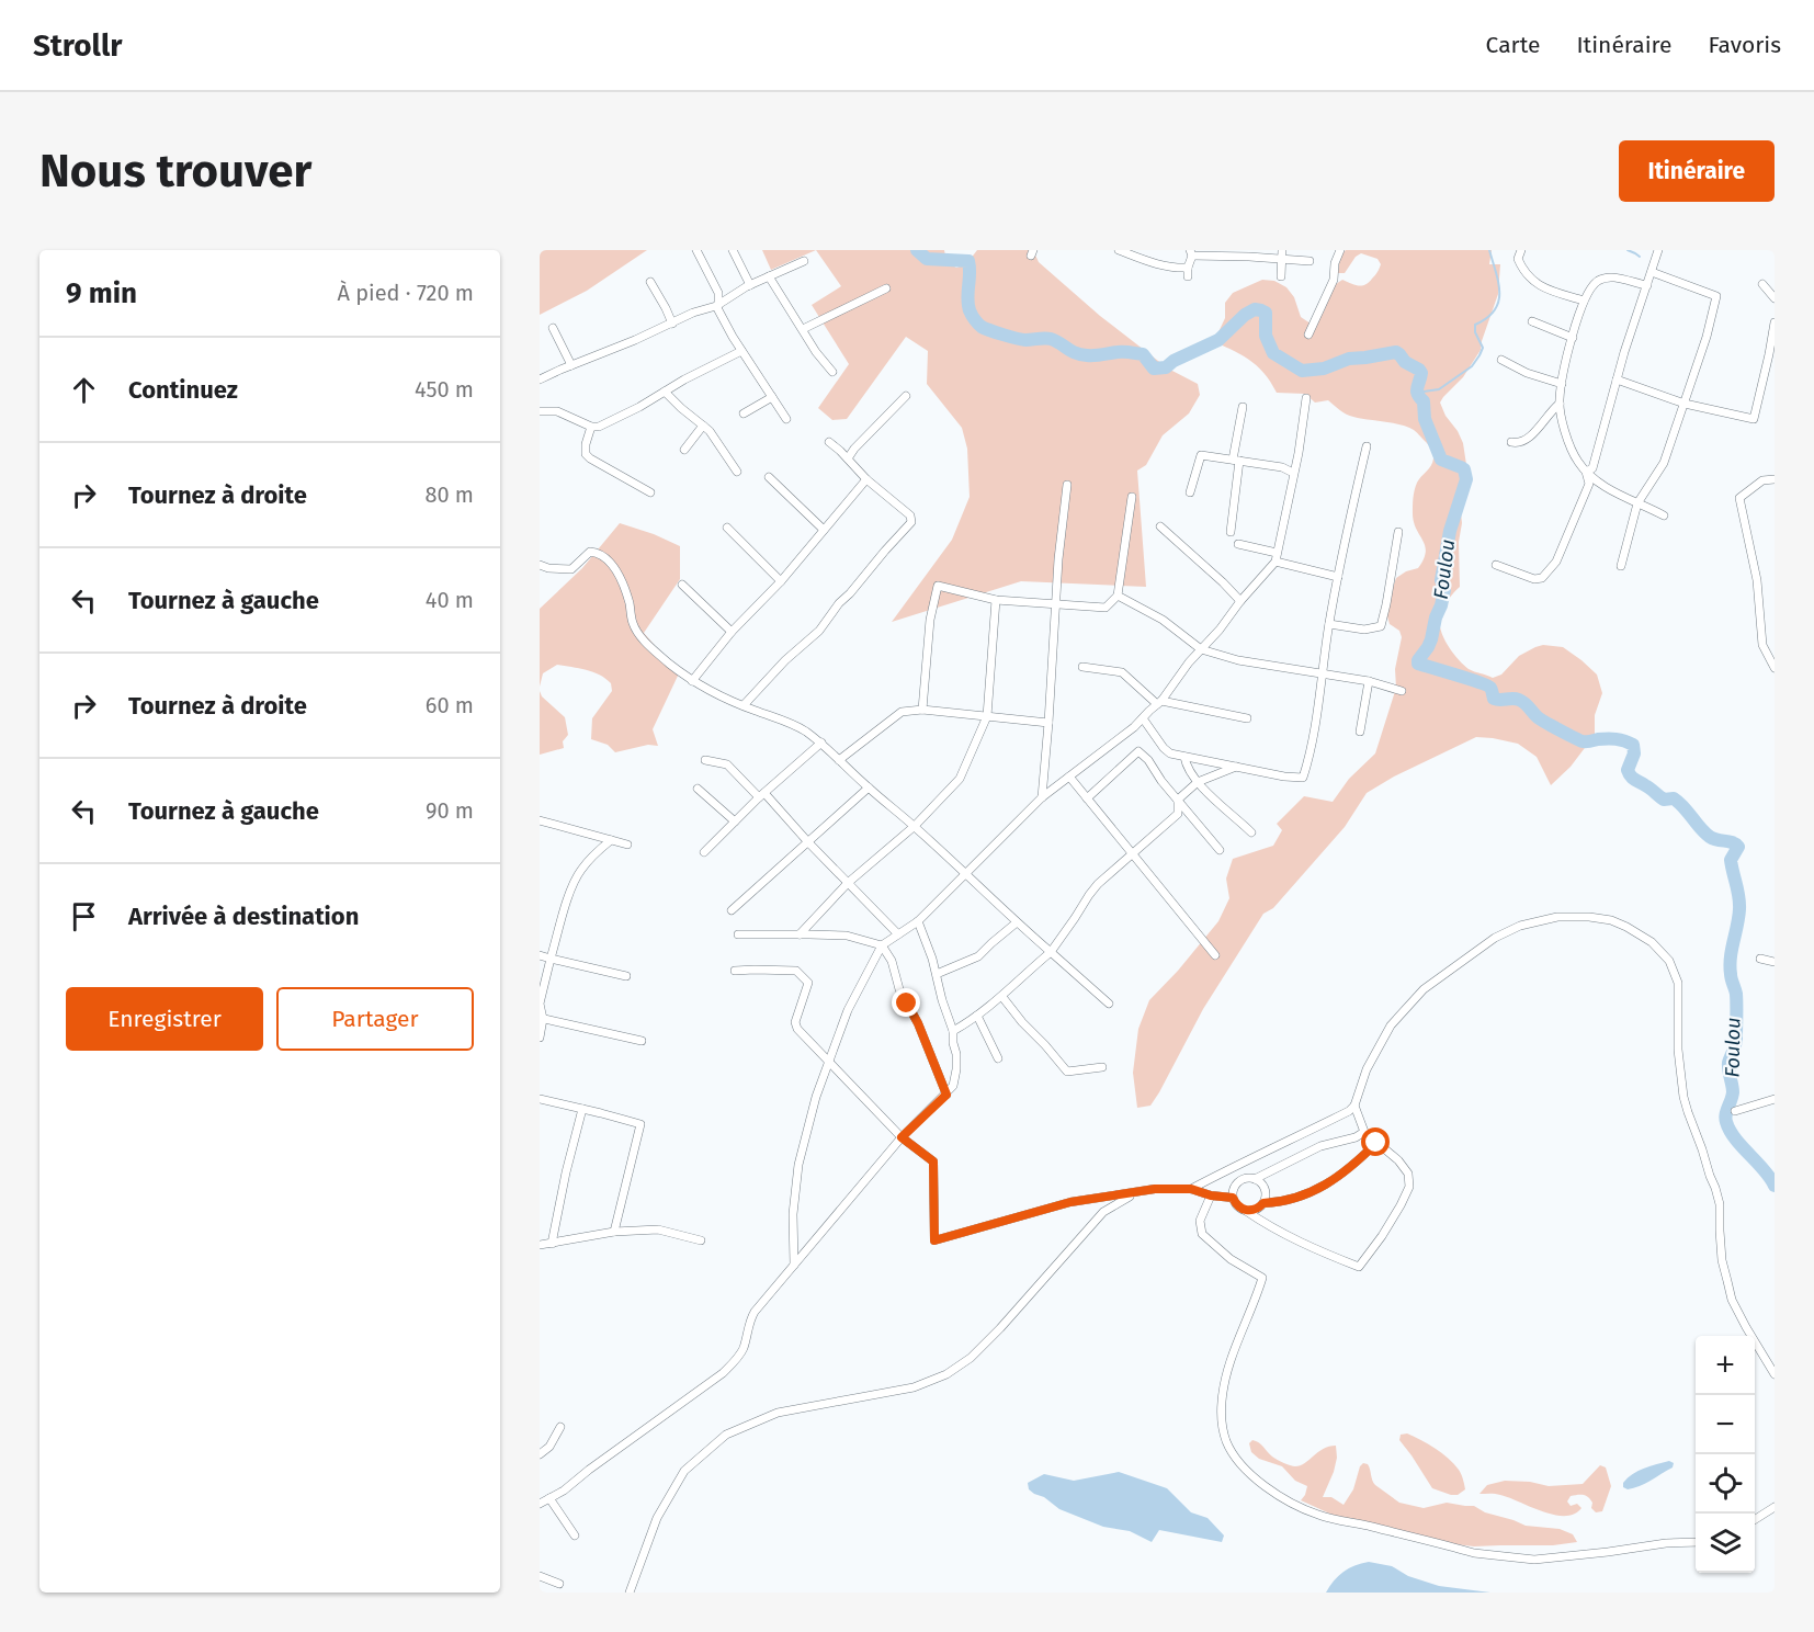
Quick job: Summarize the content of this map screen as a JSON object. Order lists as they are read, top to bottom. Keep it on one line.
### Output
{"water":["Foulou"],"page":{"header":"Strollr","nav":["Carte","Itinéraire","Favoris"],"buttons":["Itinéraire",["Enregistrer","Partager"]],"title":"Nous trouver","heading":["9 min","À pied · 720 m"],"list":[["Continuez","450 m"],["Tournez à droite","80 m"],["Tournez à gauche","40 m"],["Tournez à droite","60 m"],["Tournez à gauche","90 m"],"Arrivée à destination"],"map_buttons":["+","−"]}}
